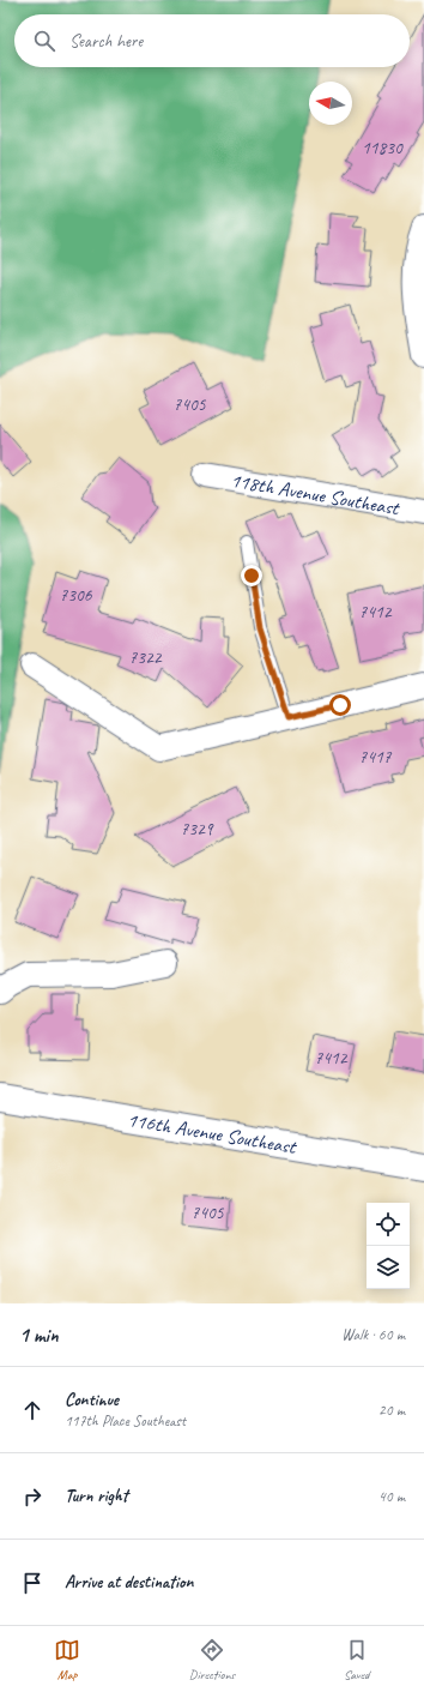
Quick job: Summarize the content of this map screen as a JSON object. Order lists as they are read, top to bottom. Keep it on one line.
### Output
{"streets":{"street":["118th Avenue Southeast","116th Avenue Southeast"]},"house_numbers":["11830","7405","7306","7412","7322","7417","7329","7412","7405"],"north":"left","page":{"search":"Search here","heading":["1 min","Walk · 60 m"],"list":[["Continue","117th Place Southeast","20 m"],["Turn right","40 m"],"Arrive at destination"],"nav":["Map","Directions","Saved"]}}
